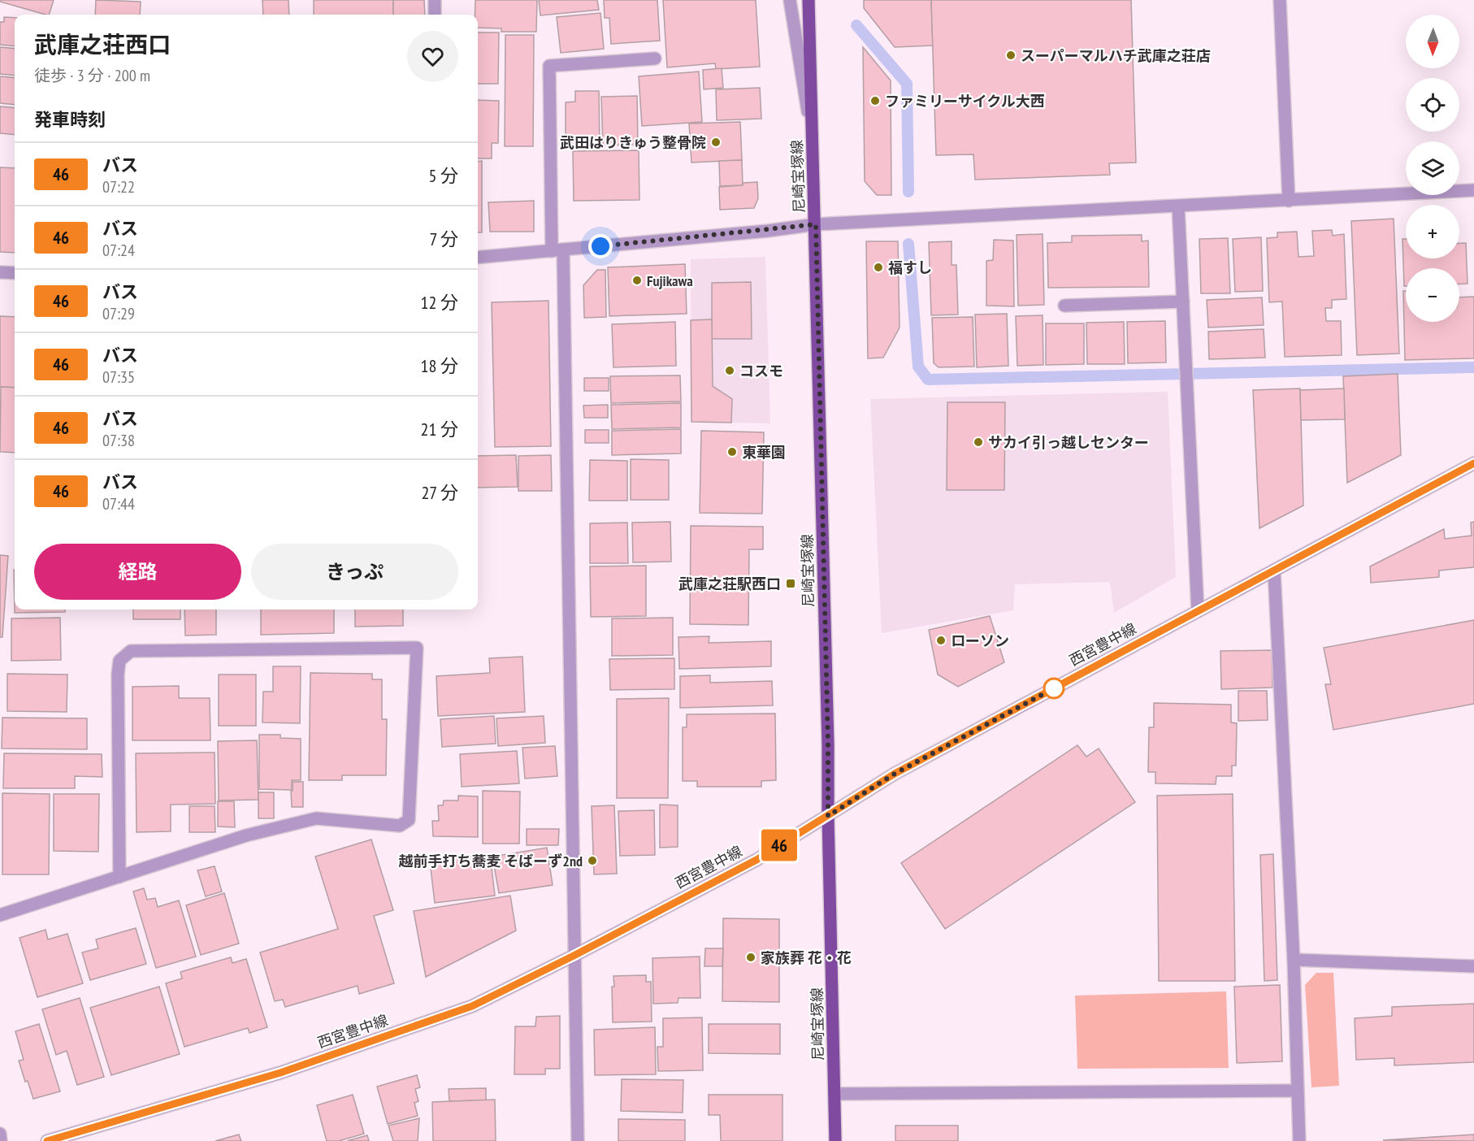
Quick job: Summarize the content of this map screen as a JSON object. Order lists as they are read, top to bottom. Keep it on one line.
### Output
{"streets":{"main road":["尼崎宝塚線","西宮豊中線"]},"crossings":[["尼崎宝塚線","西宮豊中線"]],"places":{"other":["スーパーマルハチ武庫之荘店","ファミリーサイクル大西","武田はりきゅう整骨院","福すし","Fujikawa","コスモ","サカイ引っ越しセンター","東華園","ローソン","越前手打ち蕎麦 そばーず2nd","家族葬 花・花"],"transit":["武庫之荘駅西口"]},"lines":["bus line 46"],"north":"bottom","page":{"on_map":"46","map_buttons":["+","−"],"heading":[["武庫之荘西口","徒歩 · 3 分 · 200 m"],"発車時刻"],"list":[{"mark":"46","name":"バス","note":"07:22","value":"5 分"},{"mark":"46","name":"バス","note":"07:24","value":"7 分"},{"mark":"46","name":"バス","note":"07:29","value":"12 分"},{"mark":"46","name":"バス","note":"07:35","value":"18 分"},{"mark":"46","name":"バス","note":"07:38","value":"21 分"},{"mark":"46","name":"バス","note":"07:44","value":"27 分"}],"buttons":["経路","きっぷ"]}}
